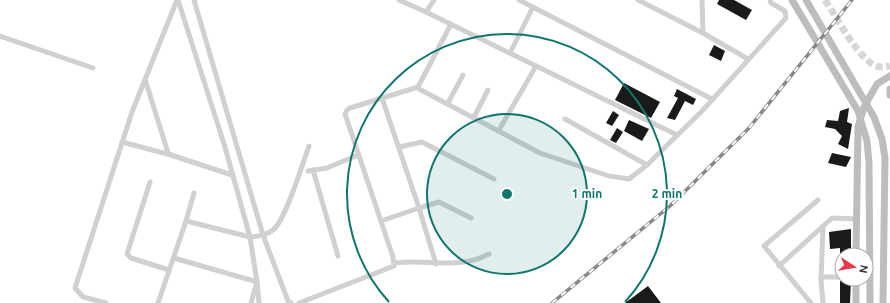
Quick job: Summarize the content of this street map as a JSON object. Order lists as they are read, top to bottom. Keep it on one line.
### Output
{"north":"right","rings":["1 min","2 min"]}
